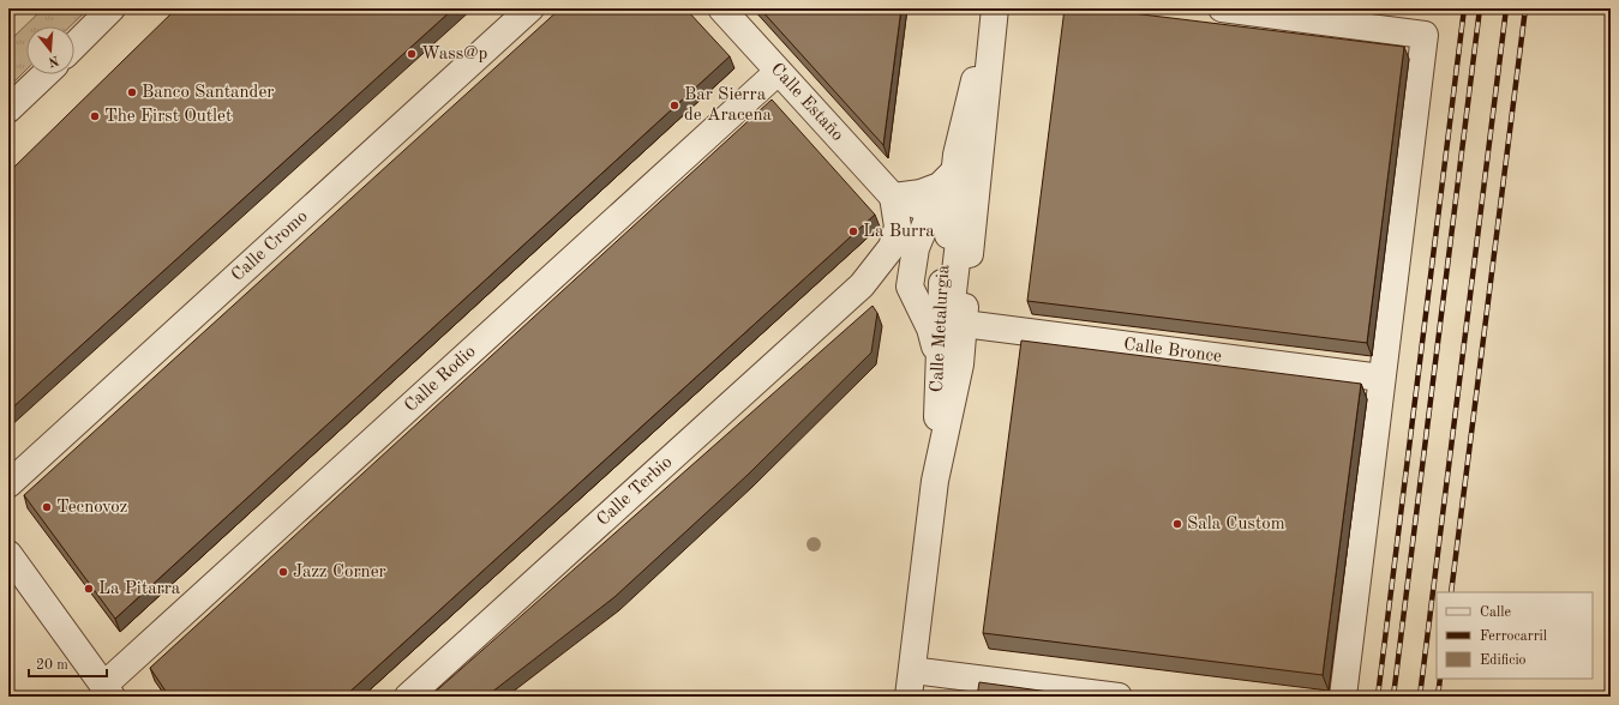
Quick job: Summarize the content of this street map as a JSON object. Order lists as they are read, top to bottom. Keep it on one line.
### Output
{"streets":{"street":["Calle Estaño","Calle Cromo","Calle Metalurgia","Calle Bronce","Calle Rodio","Calle Terbio"]},"crossings":[["Calle Estaño","Calle Rodio"],["Calle Estaño","Calle Terbio"],["Calle Metalurgia","Calle Bronce"]],"places":["Wass@p","Banco Santander","Bar Sierra de Aracena","The First Outlet","La Burra","Tecnovoz","Sala Custom","Jazz Corner","La Pitarra"],"legend":["Calle","Ferrocarril","Edificio"],"scale_bar":"20 m","north":"bottom"}
